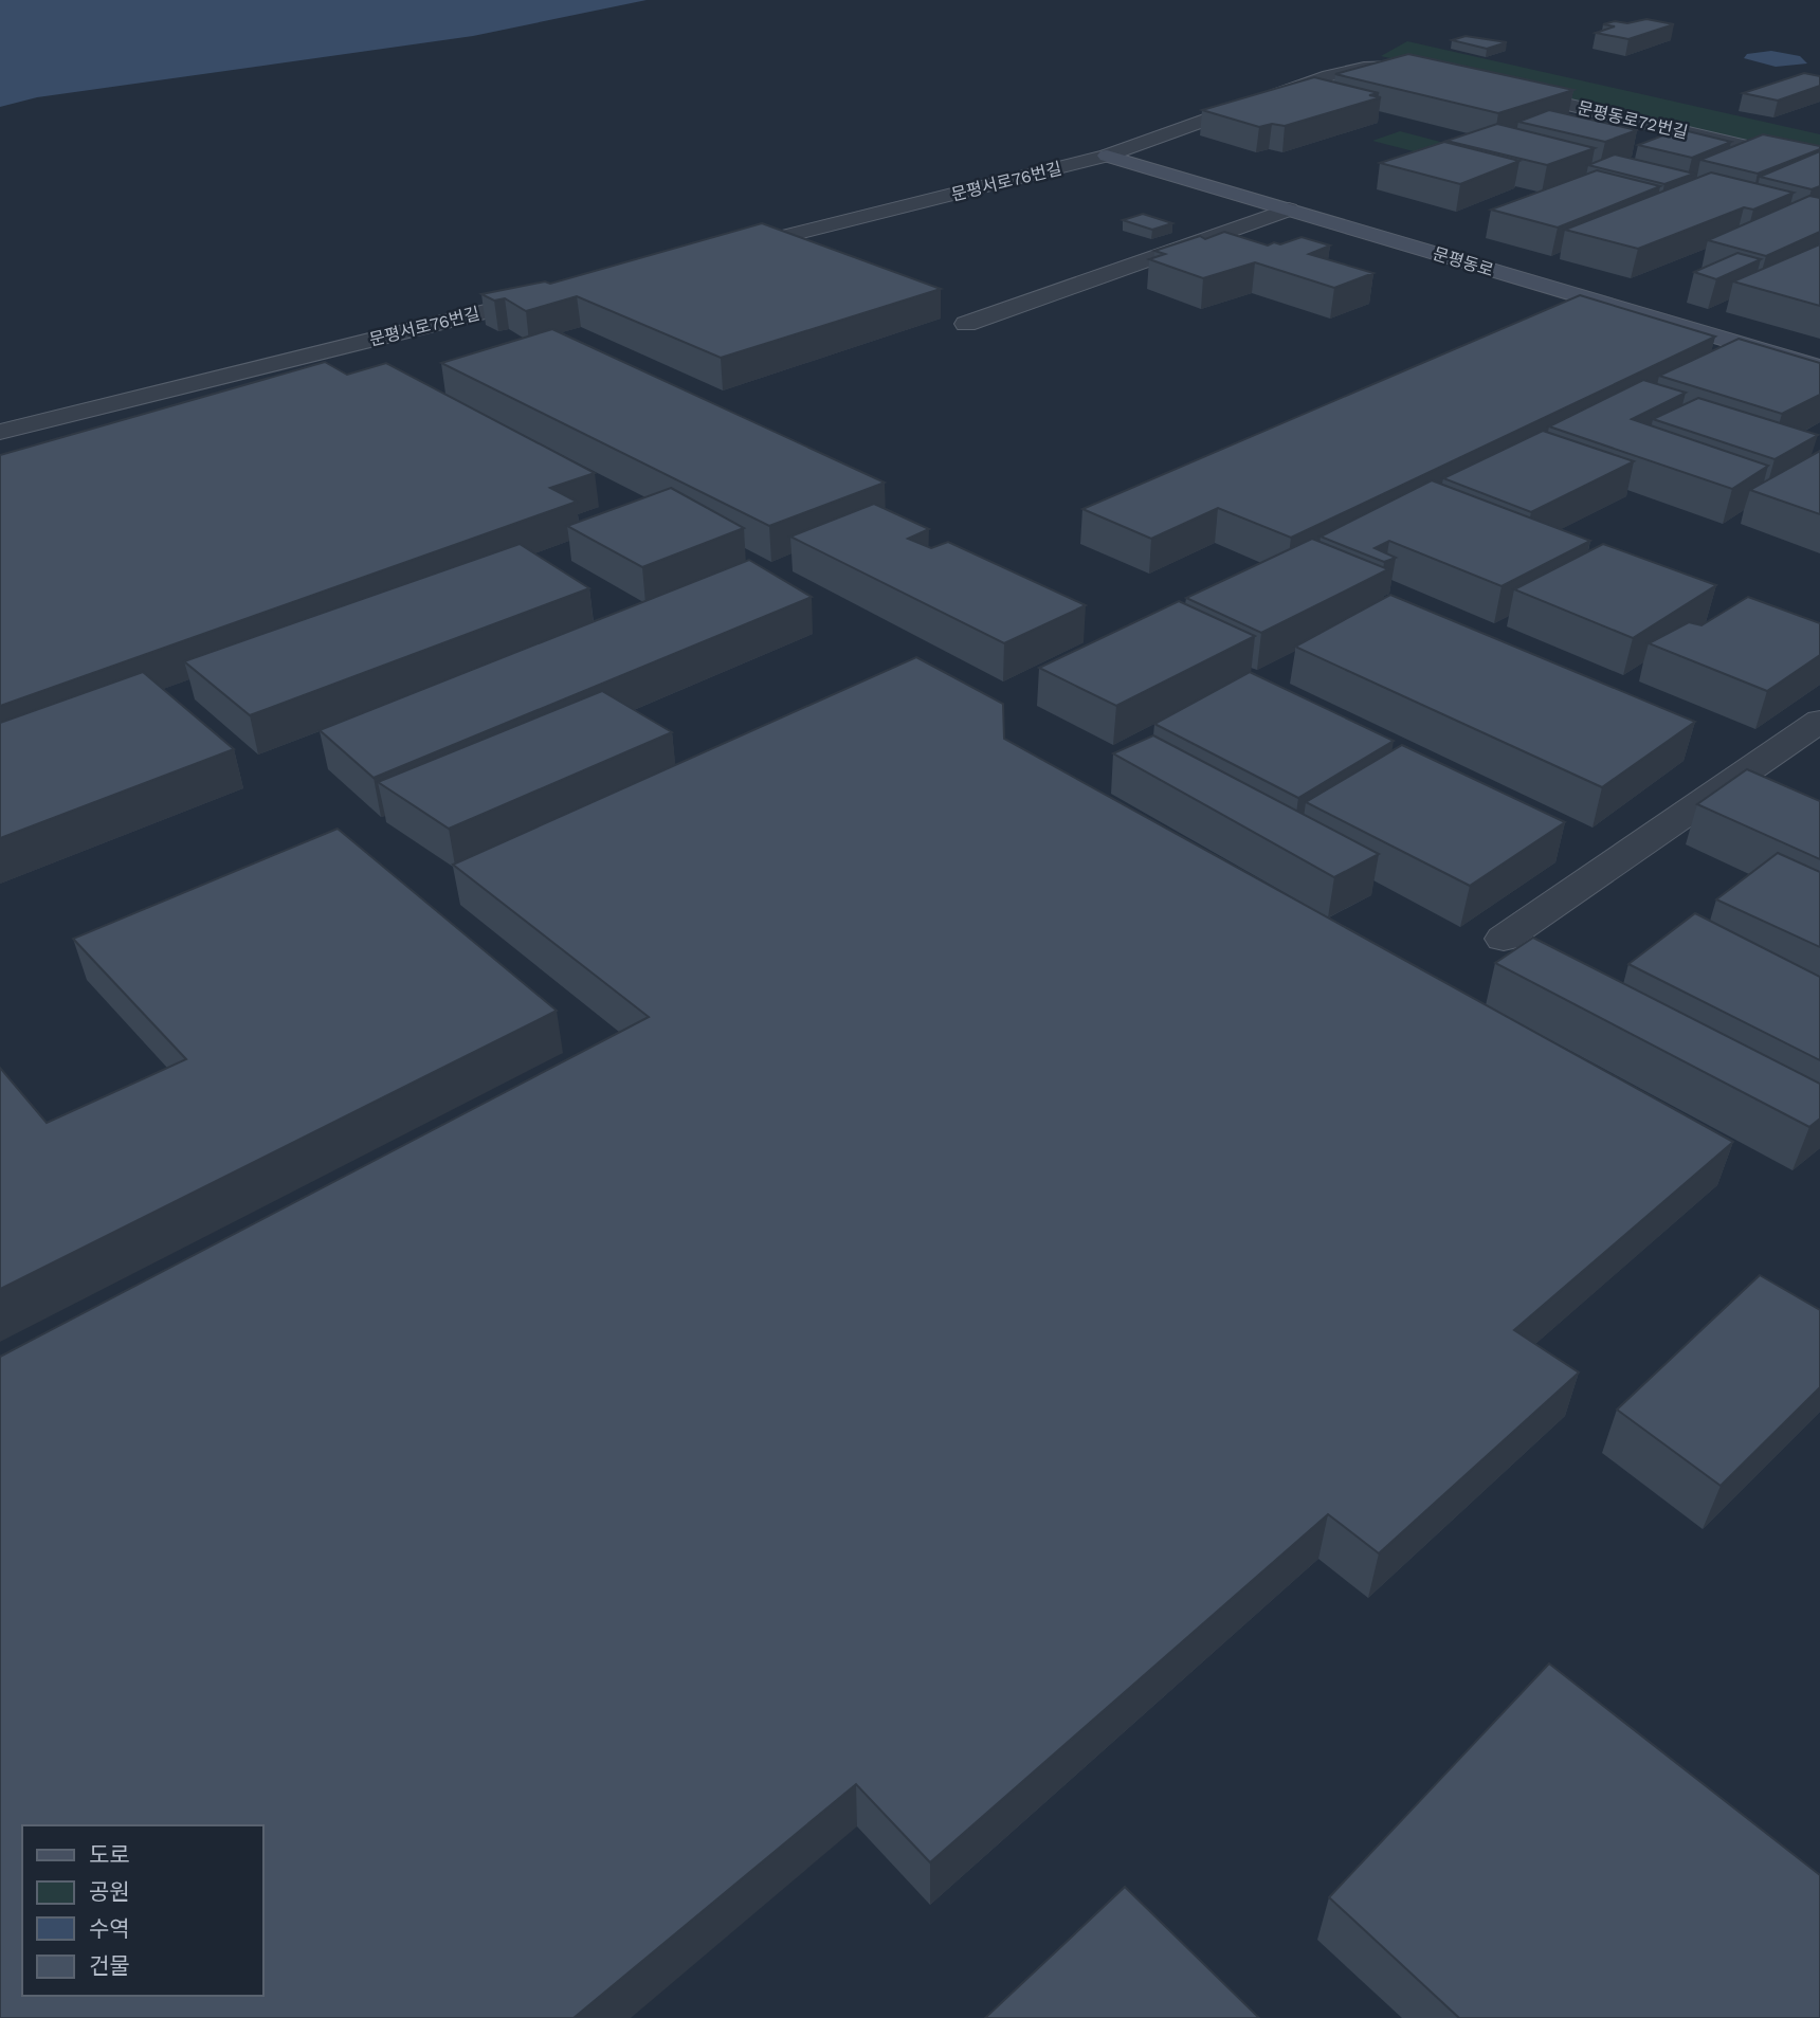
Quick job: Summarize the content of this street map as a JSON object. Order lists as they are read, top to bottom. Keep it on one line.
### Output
{"streets":{"main road":["문평동로"],"street":["문평동로72번길","문평서로76번길"]},"crossings":[["문평서로76번길","문평동로"]],"legend":["도로","공원","수역","건물"]}
